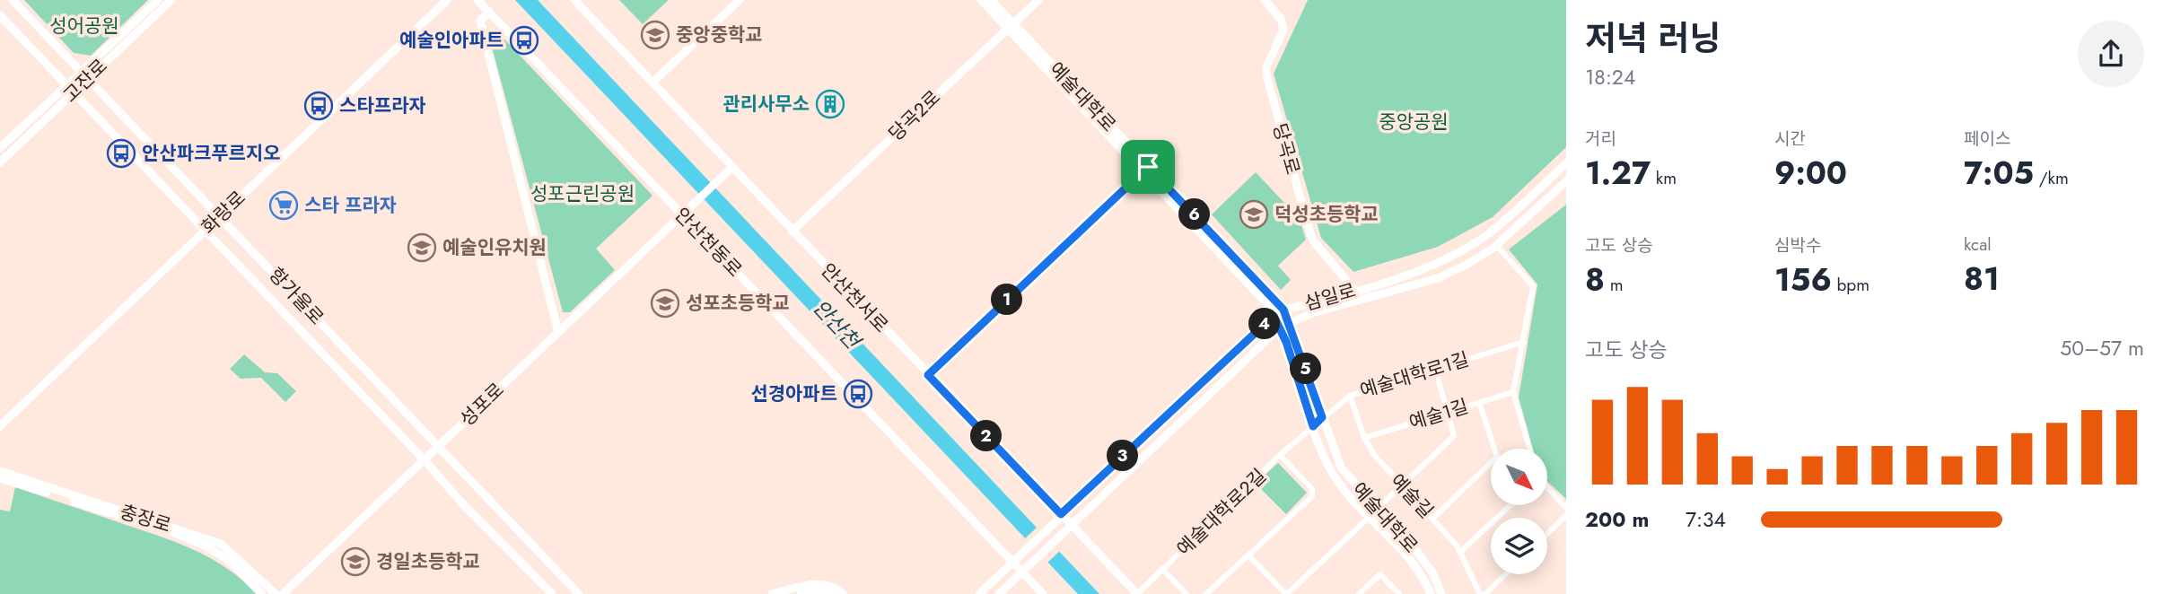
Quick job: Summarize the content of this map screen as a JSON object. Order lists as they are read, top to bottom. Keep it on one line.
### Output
{"streets":{"street":["고잔로","예술대학로","당곡2로","당곡로","화랑로","안산천동로","항가울로","삼일로","안산천서로","예술대학로1길","성포로","예술1길","예술길","예술대학로2길","충장로"]},"crossings":[["고잔로","항가울로"],["예술대학로","당곡2로"],["예술대학로","삼일로"],["예술대학로","예술대학로1길"],["예술대학로","예술대학로2길"],["당곡2로","안산천서로"],["당곡로","삼일로"],["화랑로","항가울로"],["안산천동로","삼일로"],["안산천동로","성포로"],["항가울로","성포로"],["삼일로","안산천서로"],["안산천서로","성포로"],["안산천서로","예술대학로2길"],["예술대학로1길","예술길"],["예술대학로1길","예술대학로2길"],["예술1길","예술길"]],"water":["안산천"],"parks":["성어공원","중앙공원","성포근린공원"],"places":{"school or university":["중앙중학교","덕성초등학교","예술인유치원","성포초등학교","경일초등학교"],"bus stop":["예술인아파트","스타프라자","안산파크푸르지오","선경아파트"],"building":["관리사무소"],"supermarket":["스타 프라자"]},"north":"bottom right","page":{"heading":["저녁 러닝","18:24"],"stats":[["거리","1.27 km"],["시간","9:00"],["페이스","7:05 /km"],["고도 상승","8 m"],["심박수","156 bpm"],["kcal","81"]],"pins":["6","1","4","5","2","3"],"chart":["고도 상승","50–57 m"],"list":[{"name":"200 m","note":"7:34"}]}}
